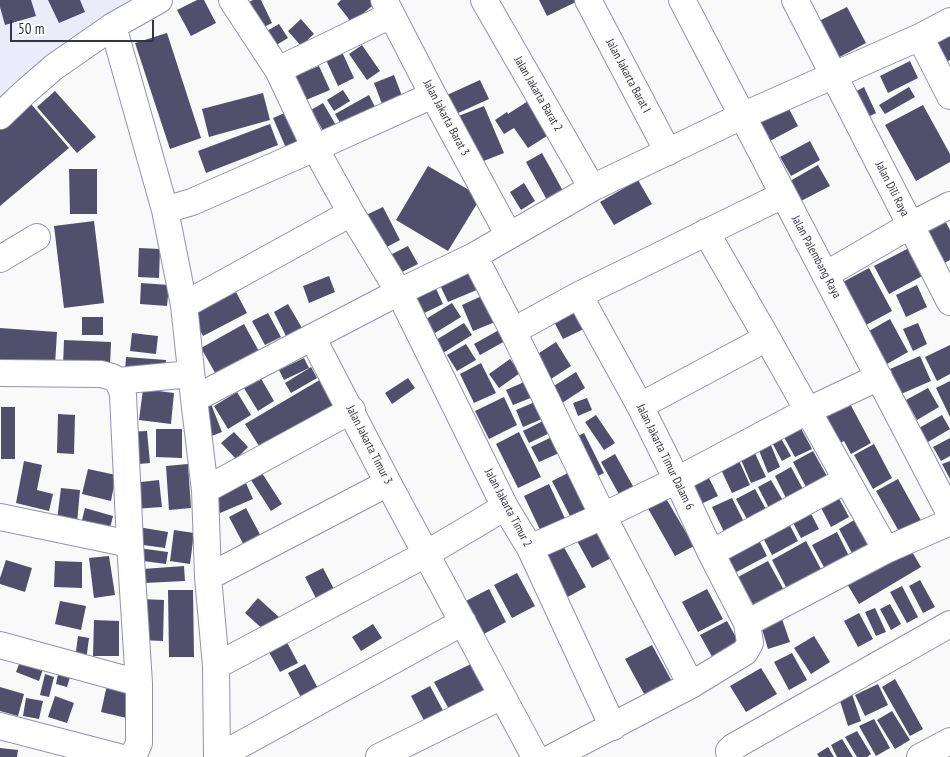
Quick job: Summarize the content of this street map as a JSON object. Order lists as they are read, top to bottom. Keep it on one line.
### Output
{"streets":{"street":["Jalan Jakarta Barat I","Jalan Jakarta Barat 2","Jalan Jakarta Barat 3","Jalan Dili Raya","Jalan Palembang Raya","Jalan Jakarta Timur 3","Jalan Jakarta Timur Dalam 6","Jalan Jakarta Timur 2"]},"scale_bar":"50 m"}
